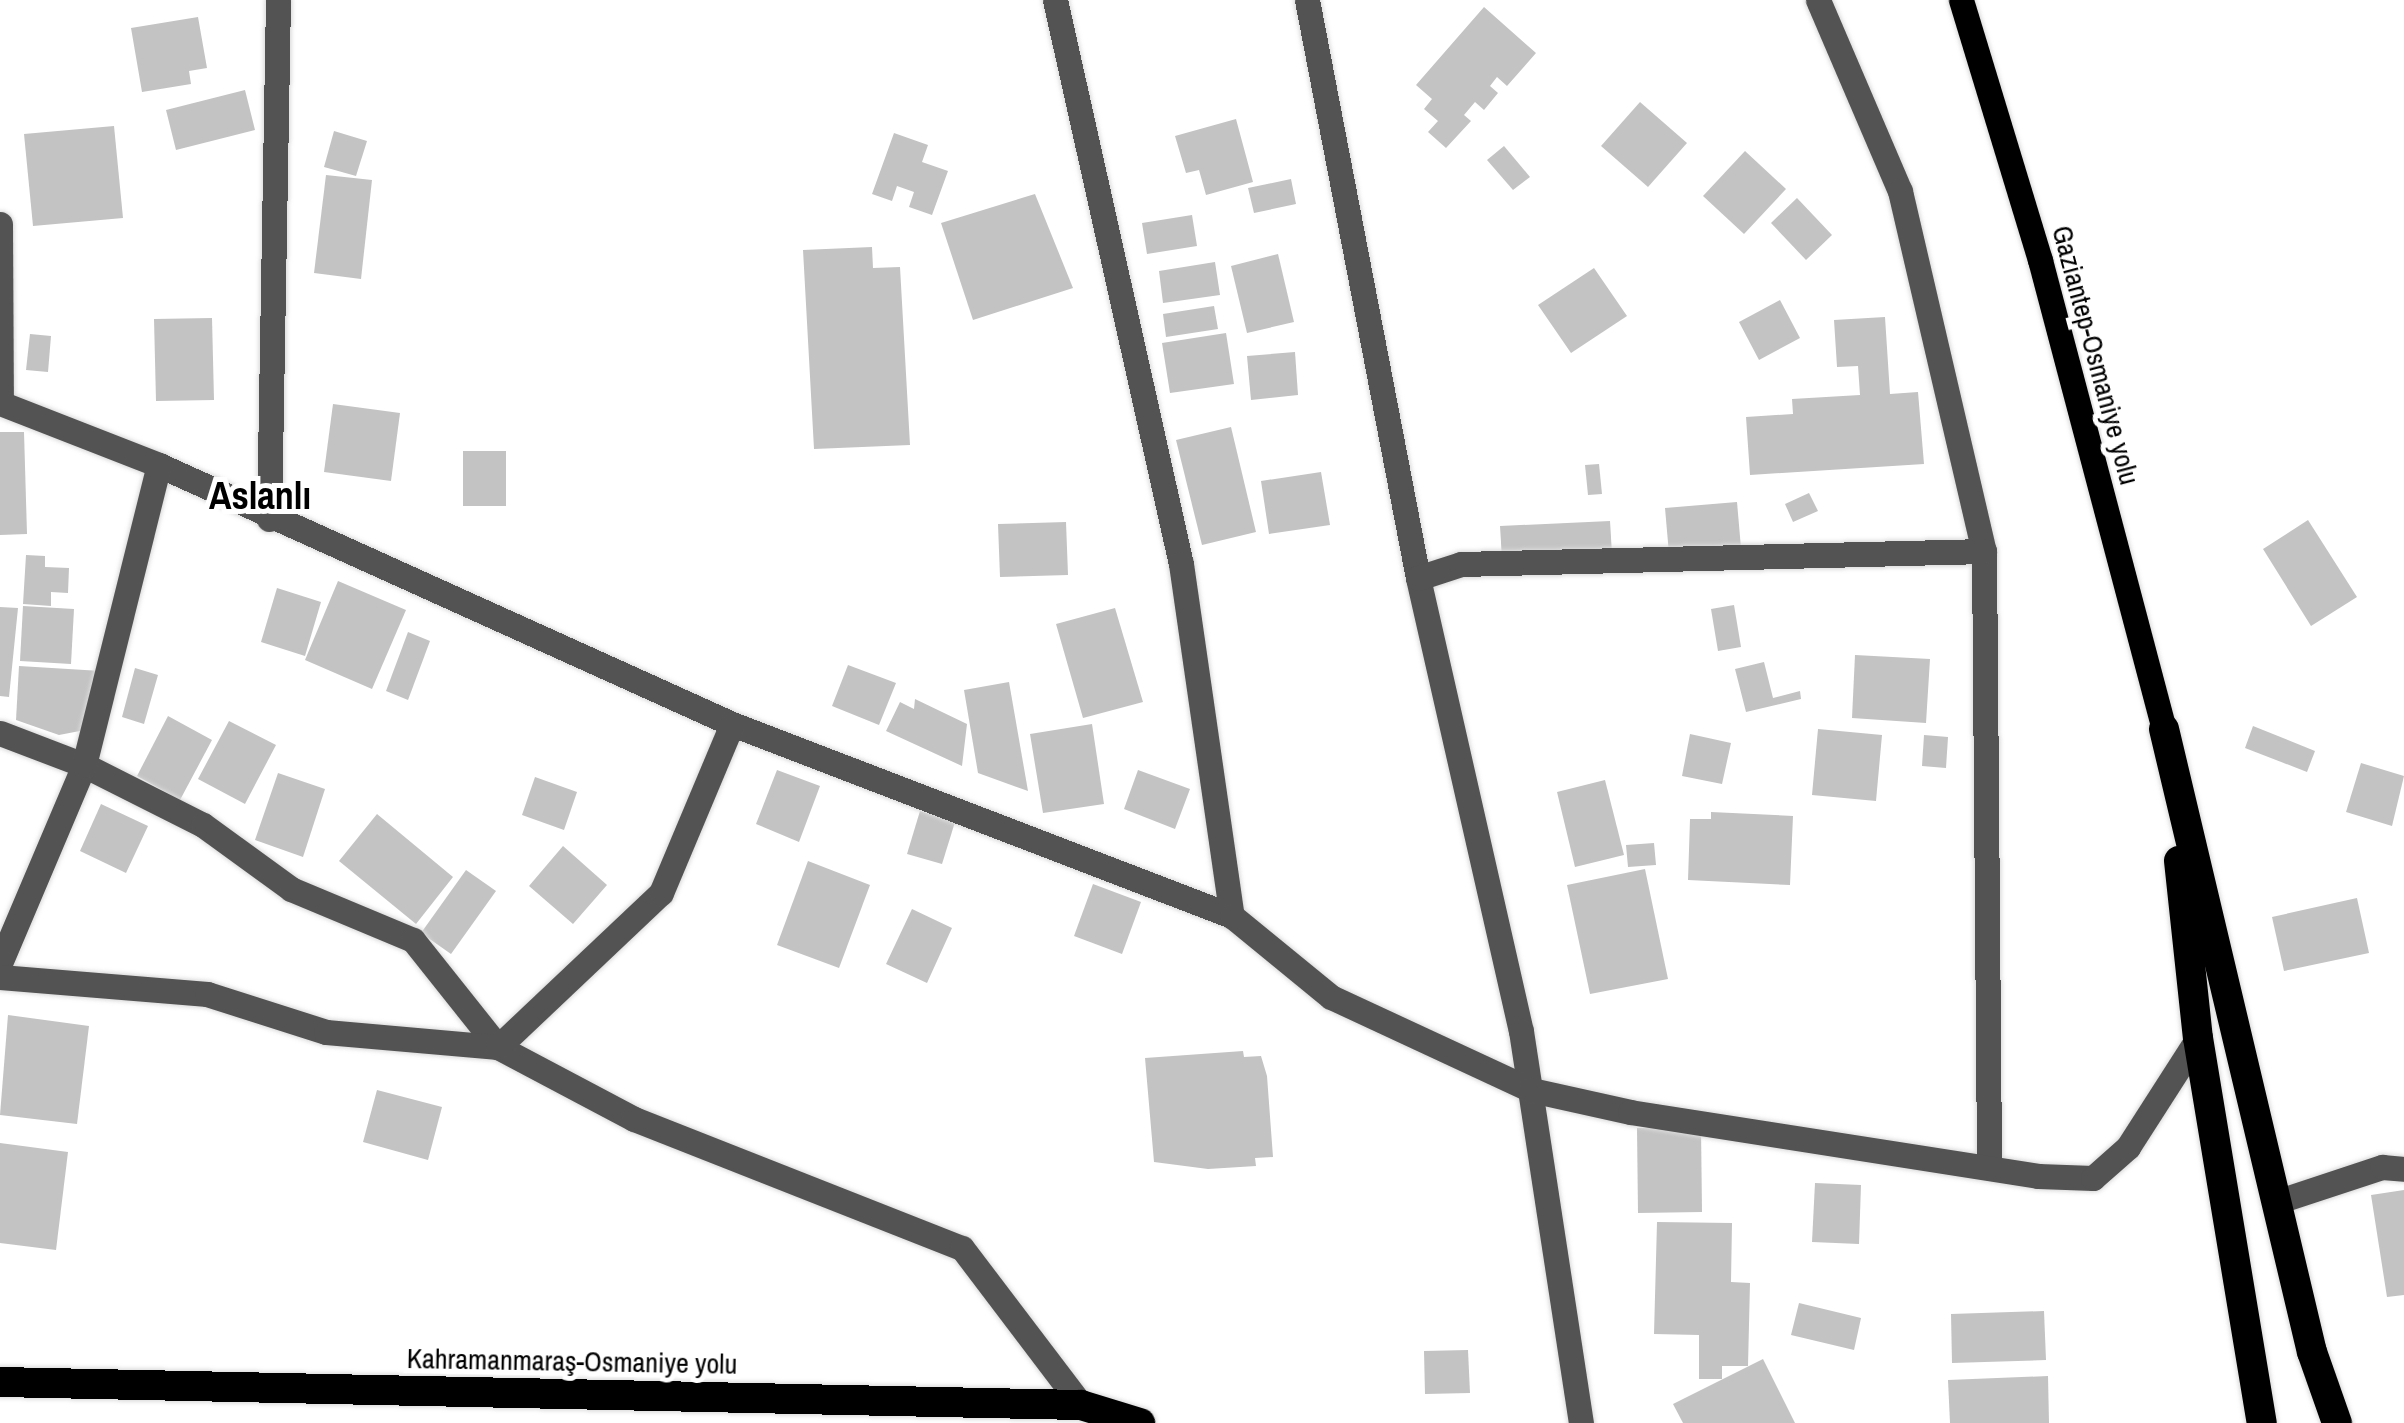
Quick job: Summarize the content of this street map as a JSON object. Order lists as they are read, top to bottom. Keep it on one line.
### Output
{"streets":{"highway":["Kahramanmaraş-Osmaniye yolu"],"main road":["Gaziantep-Osmaniye yolu"]},"districts":["Aslanlı"]}
